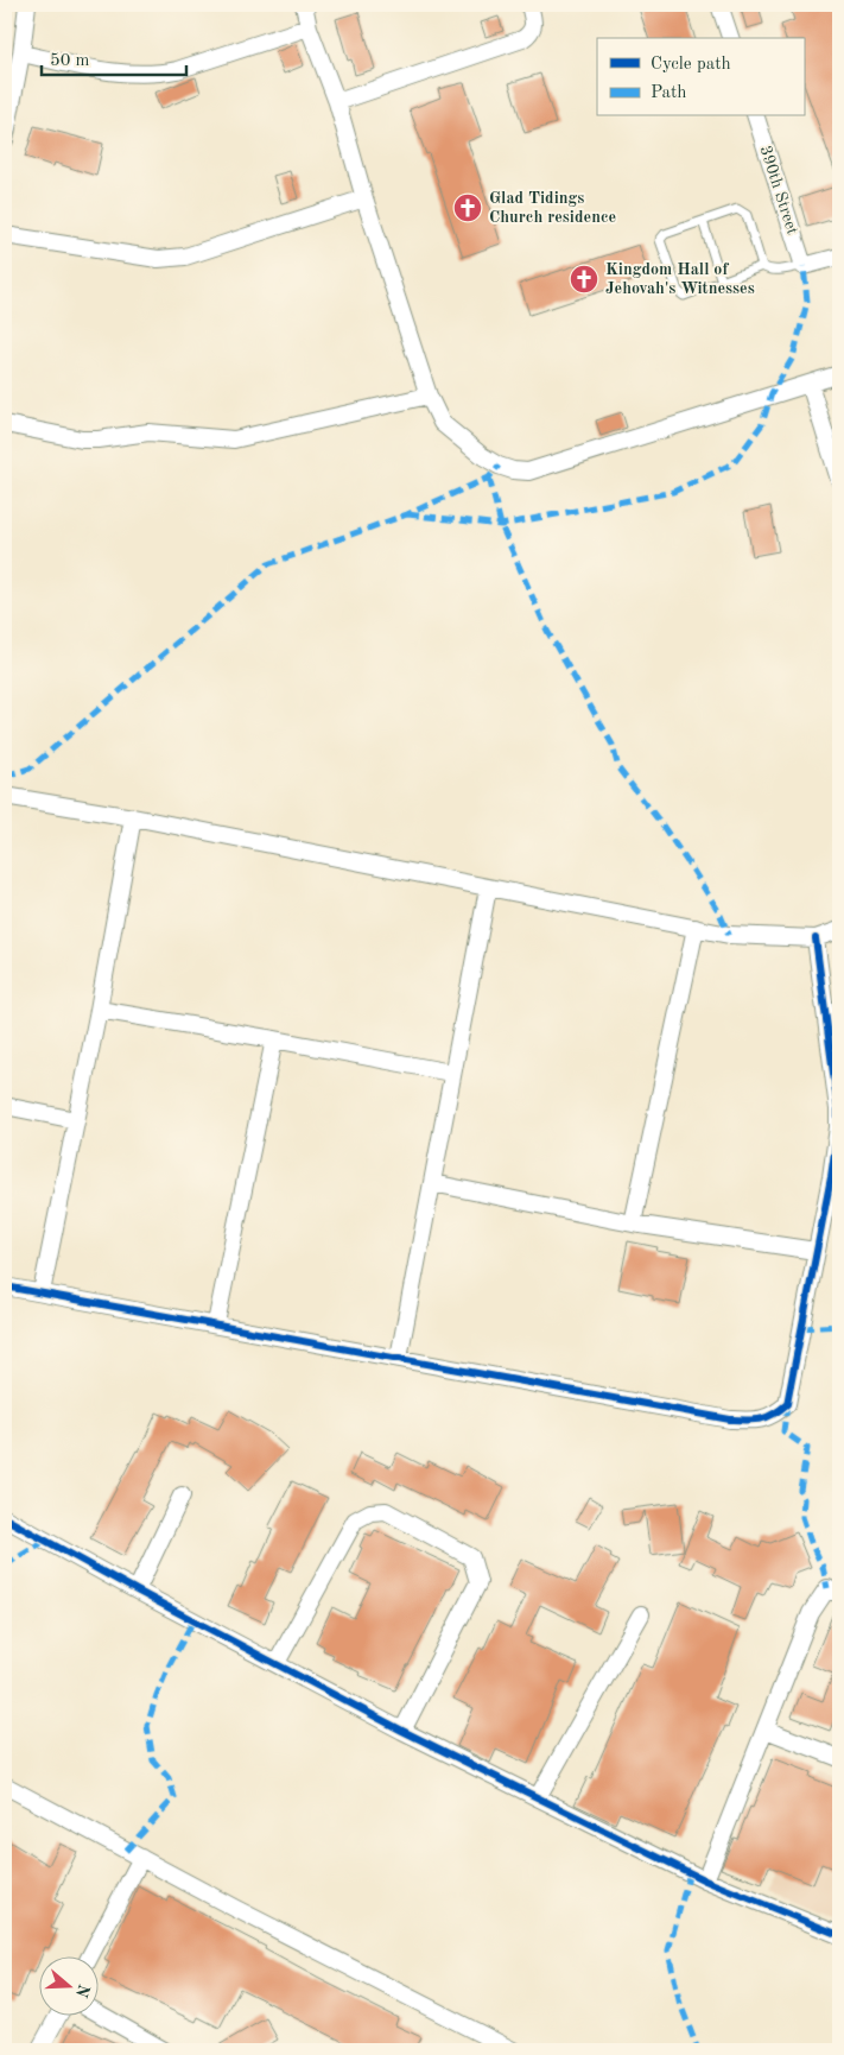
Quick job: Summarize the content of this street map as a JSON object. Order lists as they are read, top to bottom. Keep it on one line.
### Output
{"streets":{"street":["390th Street"]},"places":{"church":["Glad Tidings Church residence","Kingdom Hall of Jehovah's Witnesses"]},"legend":["Cycle path","Path"],"scale_bar":"50 m","north":"right"}
